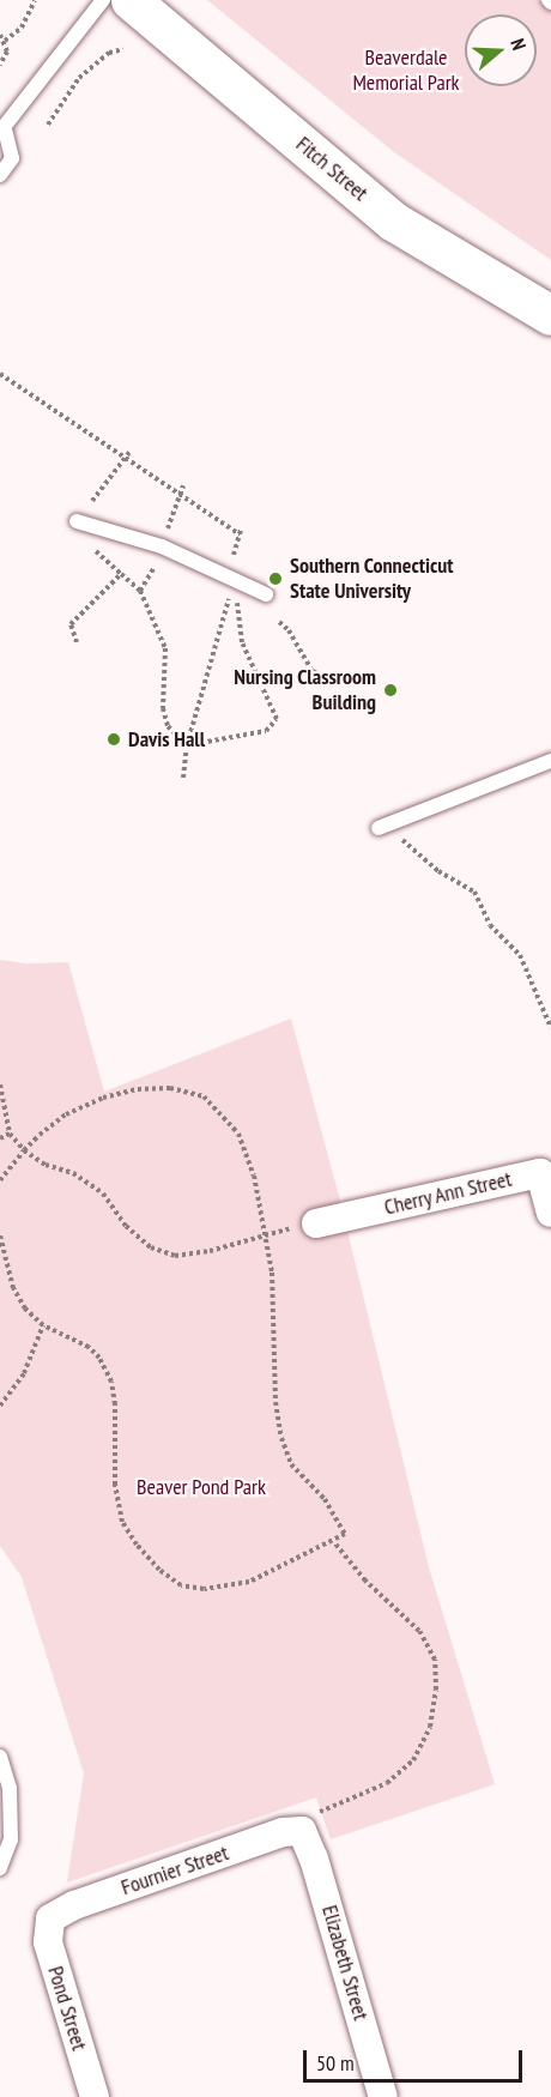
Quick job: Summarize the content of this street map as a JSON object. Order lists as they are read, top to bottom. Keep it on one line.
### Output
{"streets":{"main road":["Fitch Street"],"street":["Cherry Ann Street","Fournier Street","Elizabeth Street","Pond Street"]},"crossings":[["Fournier Street","Elizabeth Street"],["Fournier Street","Pond Street"]],"parks":["Beaverdale Memorial Park","Beaver Pond Park"],"places":["Southern Connecticut State University","Nursing Classroom Building","Davis Hall"],"scale_bar":"50 m","north":"right"}
